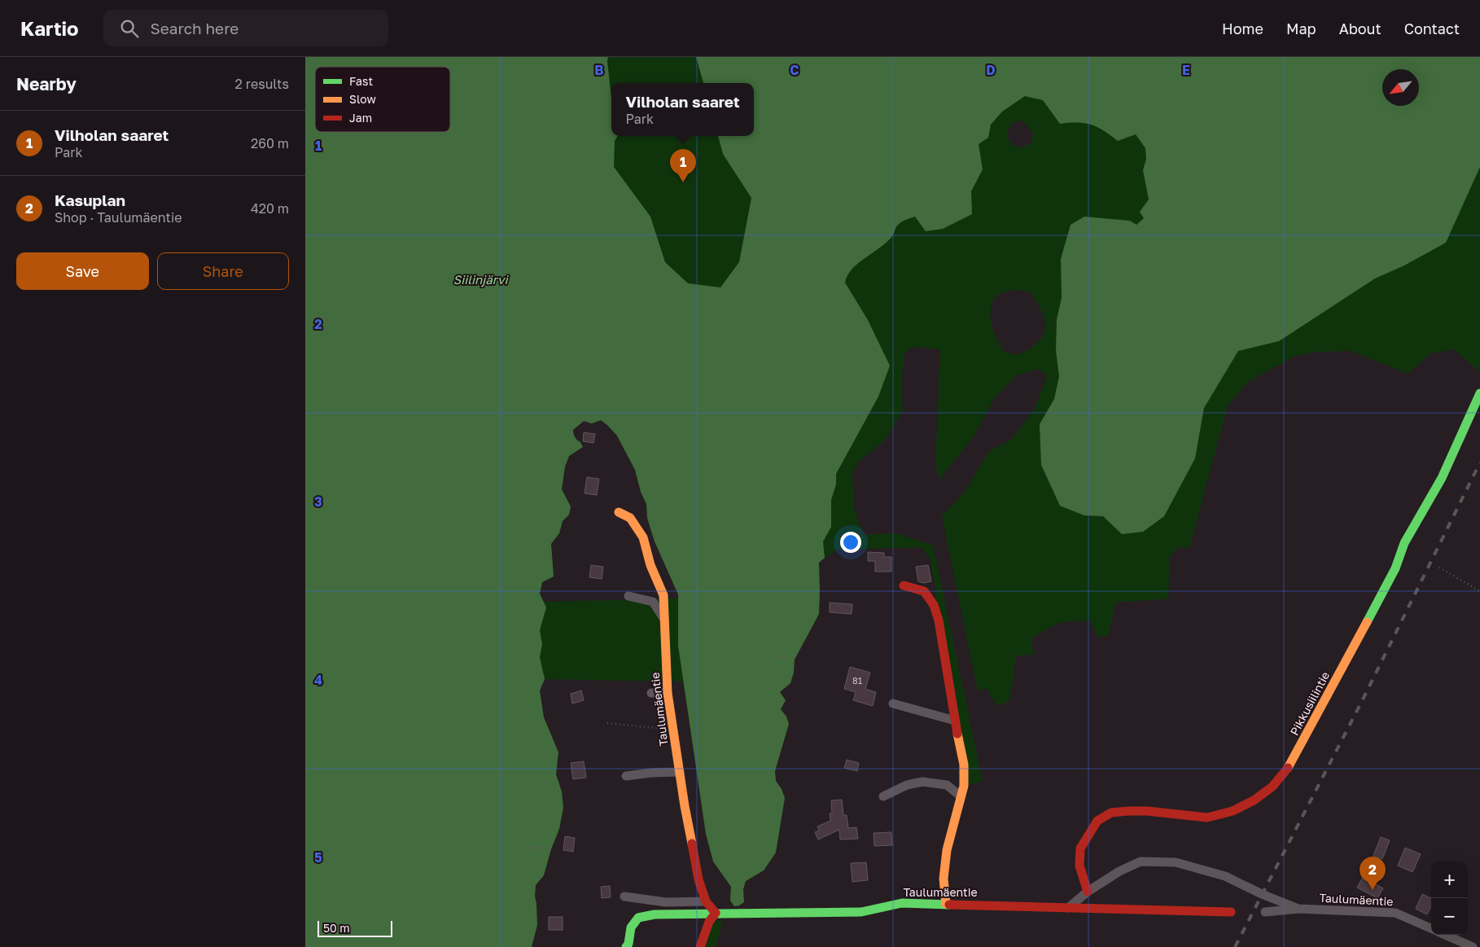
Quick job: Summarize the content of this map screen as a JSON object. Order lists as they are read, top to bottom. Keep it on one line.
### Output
{"streets":{"street":["Pikkusiilintie","Taulumäentie"]},"crossings":[["Pikkusiilintie","Taulumäentie"]],"water":["Siilinjärvi"],"house_numbers":["81"],"legend":["Fast","Slow","Jam"],"scale_bar":"50 m","north":"bottom left","page":{"header":"Kartio","search":"Search here","nav":["Home","Map","About","Contact"],"heading":["Nearby","2 results"],"popup":["Vilholan saaret","Park"],"list":[{"mark":"1","name":"Vilholan saaret","note":"Park","value":"260 m"},{"mark":"2","name":"Kasuplan","note":"Shop · Taulumäentie","value":"420 m"}],"pins":["1","2"],"buttons":["Save","Share"],"map_buttons":["+","−"],"scale":"50 m"},"grid":{"columns":["B","C","D","E"],"rows":["1","2","3","4","5"]}}
